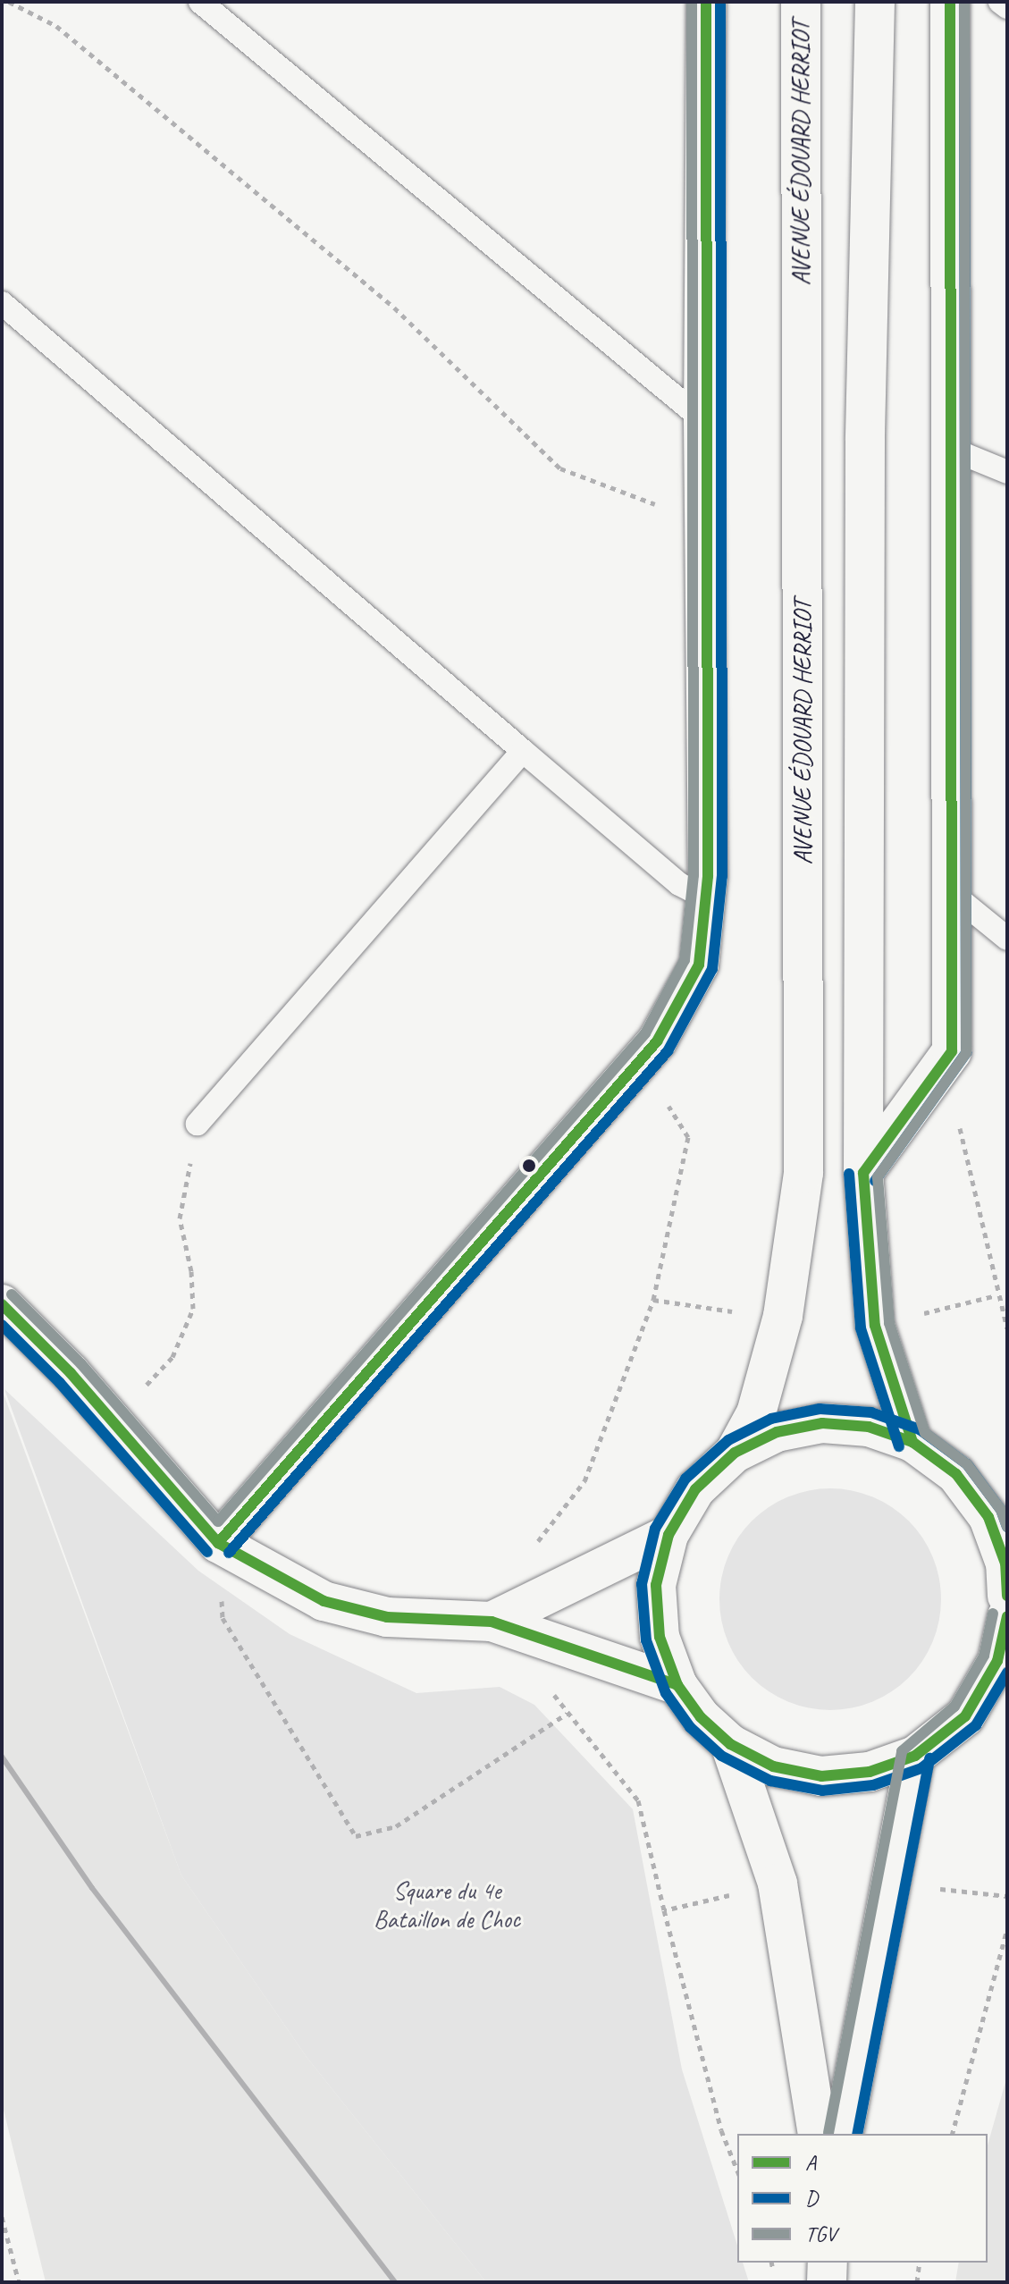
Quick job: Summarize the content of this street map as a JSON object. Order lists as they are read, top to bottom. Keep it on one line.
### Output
{"streets":{"main road":["AVENUE ÉDOUARD HERRIOT"]},"parks":["Square du 4e Bataillon de Choc"],"lines":["transit line A","transit line D","transit line TGV"],"legend":["A","D","TGV"]}
